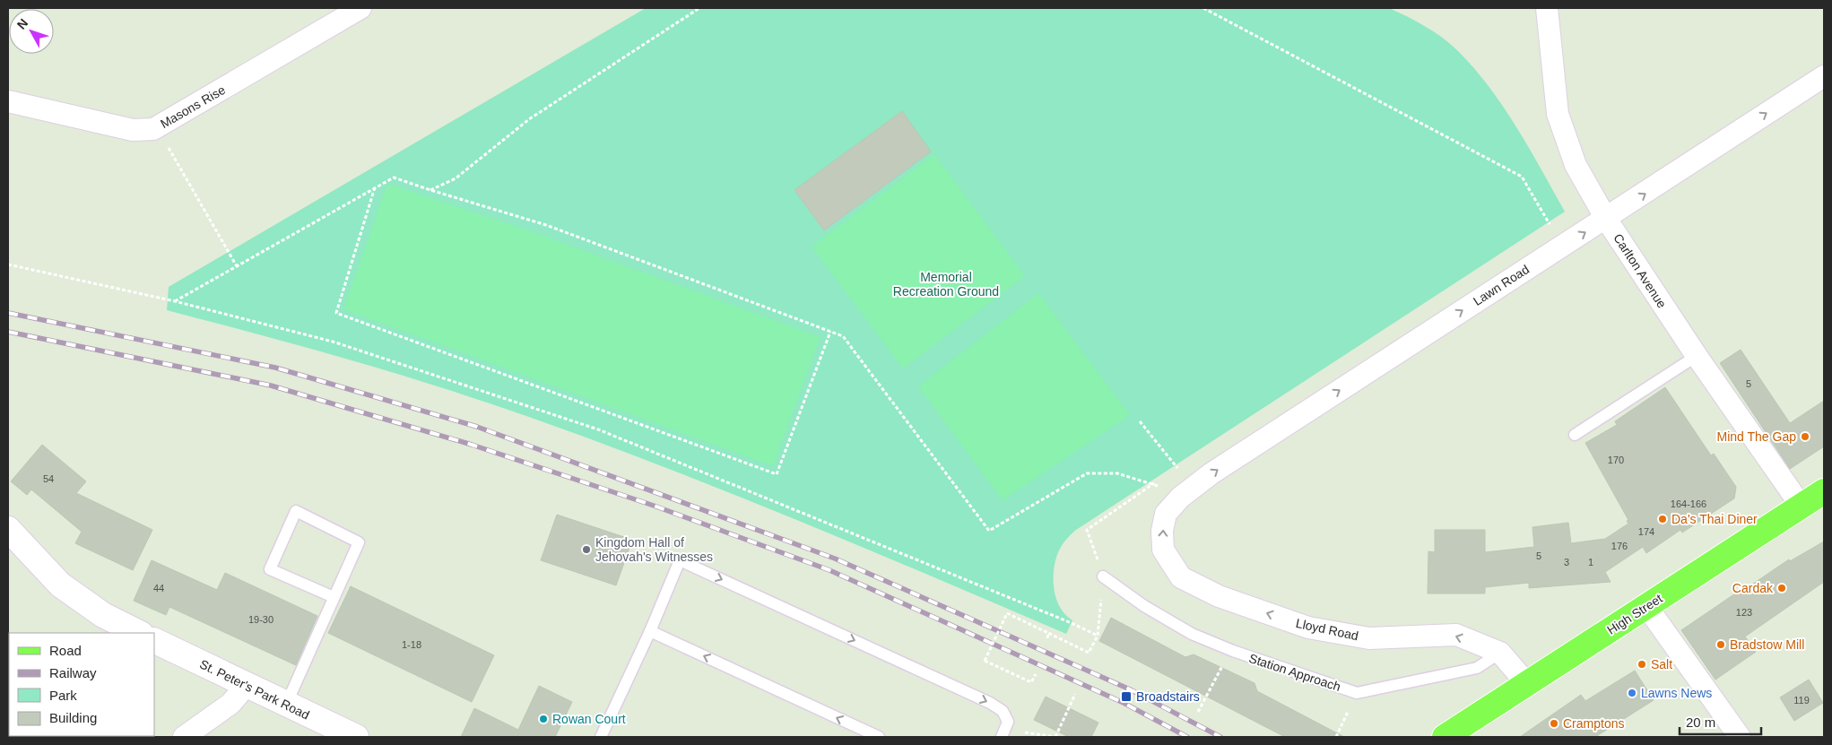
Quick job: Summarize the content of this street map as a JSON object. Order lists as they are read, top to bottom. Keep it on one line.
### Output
{"streets":{"main road":["High Street","St. Peter's Park Road"],"street":["Masons Rise","Carlton Avenue","Lawn Road","Lloyd Road"],"lane":["Station Approach"]},"crossings":[["Carlton Avenue","Lawn Road"],["Carlton Avenue","High Street"],["Lawn Road","Lloyd Road"],["High Street","Lloyd Road"],["Lloyd Road","Station Approach"]],"one_way":["Lawn Road","Lloyd Road"],"parks":["Memorial Recreation Ground"],"places":{"other":["Mind The Gap","Da's Thai Diner","Kingdom Hall of Jehovah's Witnesses","Cardak","Bradstow Mill","Salt","Lawns News","Rowan Court","Cramptons"],"transit":["Broadstairs"]},"house_numbers":["5","170","54","164-166","174","176","5","3","1","44","123","19-30","1-18","119"],"legend":["Road","Railway","Park","Building"],"scale_bar":"20 m","north":"top left"}
